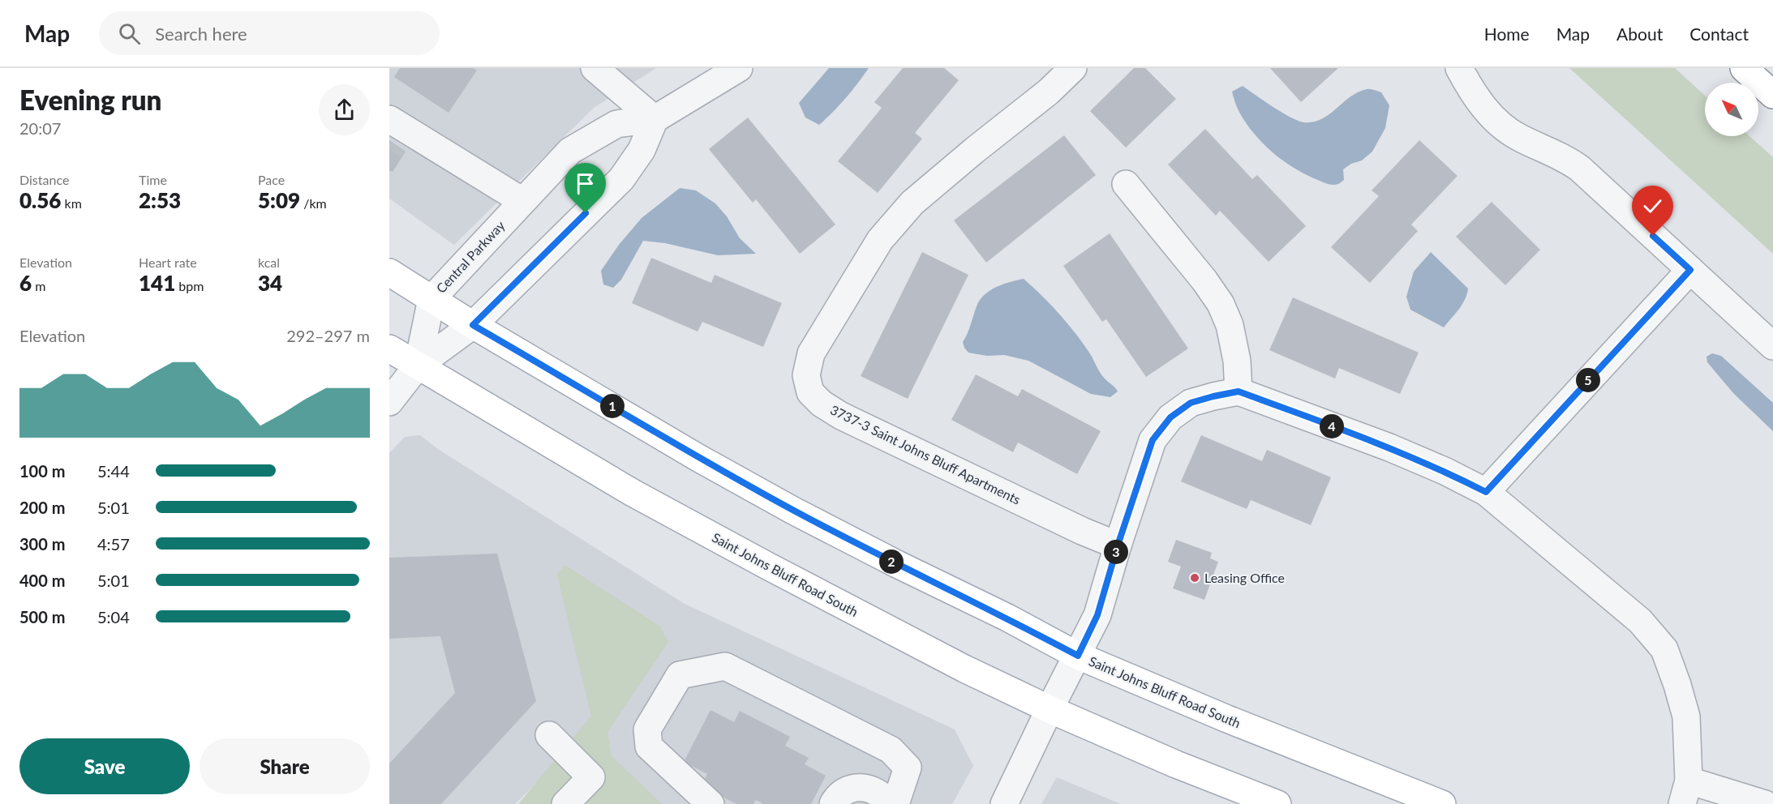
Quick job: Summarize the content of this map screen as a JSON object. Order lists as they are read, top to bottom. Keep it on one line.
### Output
{"streets":{"main road":["Saint Johns Bluff Road South"],"street":["Central Parkway","3737-3 Saint Johns Bluff Apartments"]},"crossings":[["Central Parkway","Saint Johns Bluff Road South"]],"places":["Leasing Office"],"north":"top left","page":{"header":"Map","search":"Search here","nav":["Home","Map","About","Contact"],"heading":["Evening run","20:07"],"stats":[["Distance","0.56 km"],["Time","2:53"],["Pace","5:09 /km"],["Elevation","6 m"],["Heart rate","141 bpm"],["kcal","34"]],"chart":["Elevation","292–297 m"],"pins":["5","1","4","3","2"],"list":[{"name":"100 m","note":"5:44"},{"name":"200 m","note":"5:01"},{"name":"300 m","note":"4:57"},{"name":"400 m","note":"5:01"},{"name":"500 m","note":"5:04"}],"buttons":["Save","Share"]}}
